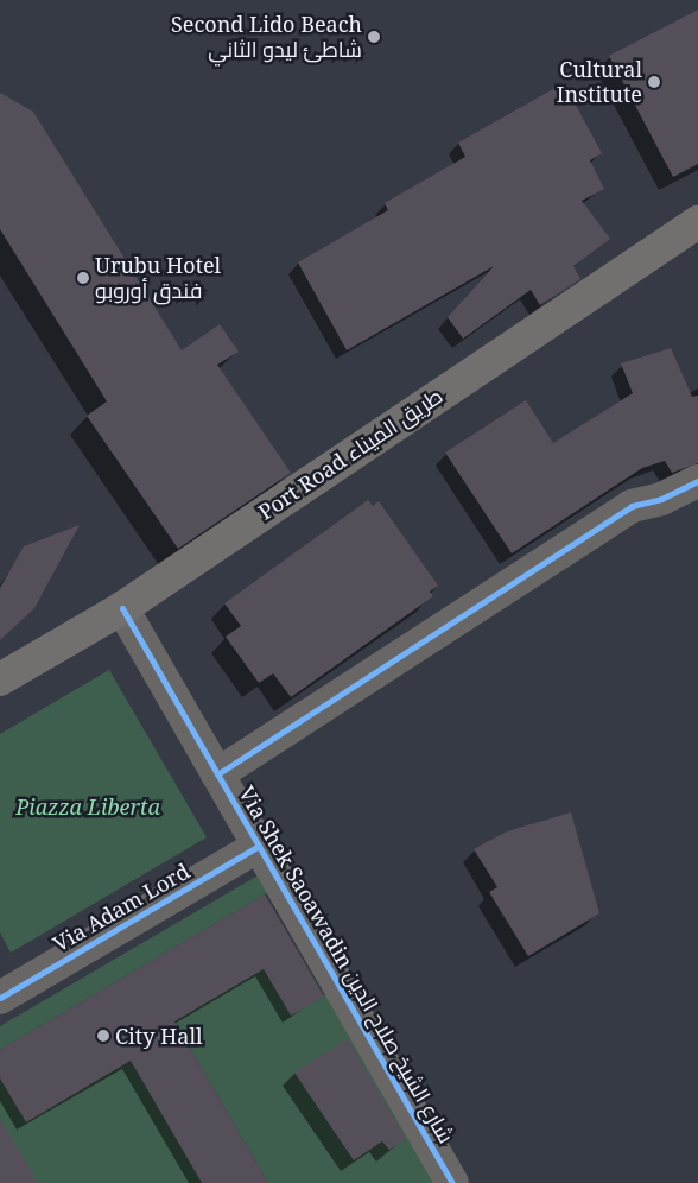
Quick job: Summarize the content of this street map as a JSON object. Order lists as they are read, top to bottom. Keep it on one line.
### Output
{"streets":{"main road":["Port Road طريق الميناء"],"street":["Via Adam Lord","Via Shek Saoawadin شارع الشيخ صلاح الدين"]},"crossings":[["Port Road طريق الميناء","Via Shek Saoawadin شارع الشيخ صلاح الدين"],["Via Adam Lord","Via Shek Saoawadin شارع الشيخ صلاح الدين"]],"parks":["Piazza Liberta"],"places":["Second Lido Beach شاطئ ليدو الثاني","Cultural Institute","Urubu Hotel فندق أوروبو","City Hall"]}
